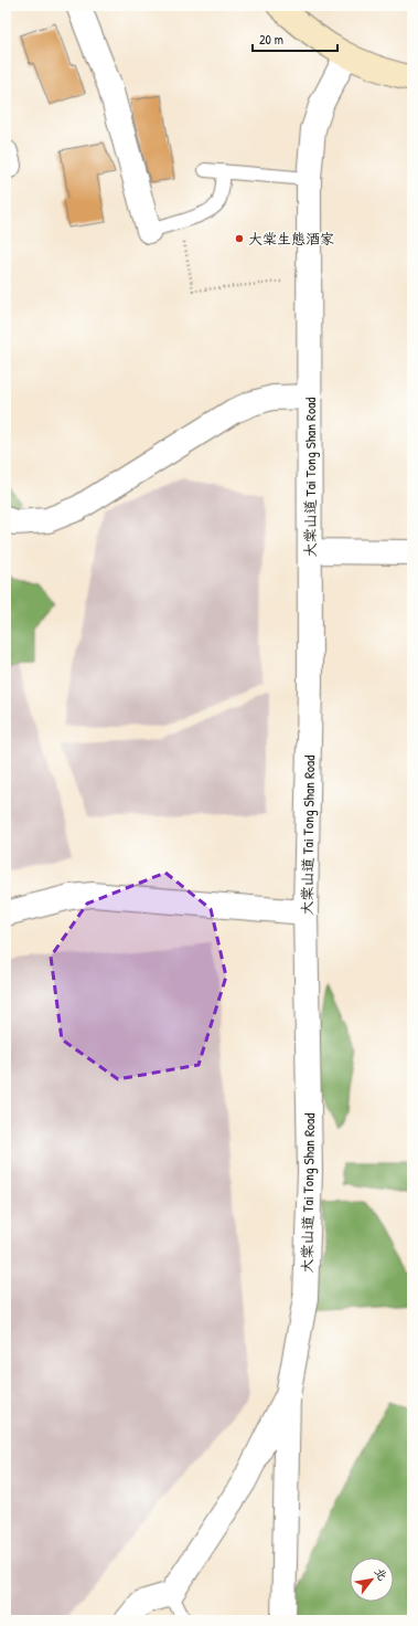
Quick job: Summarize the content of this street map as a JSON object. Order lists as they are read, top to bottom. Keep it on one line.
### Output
{"streets":{"street":["大棠山道 Tai Tong Shan Road"]},"places":["大棠生態酒家"],"scale_bar":"20 m","north":"top right"}
